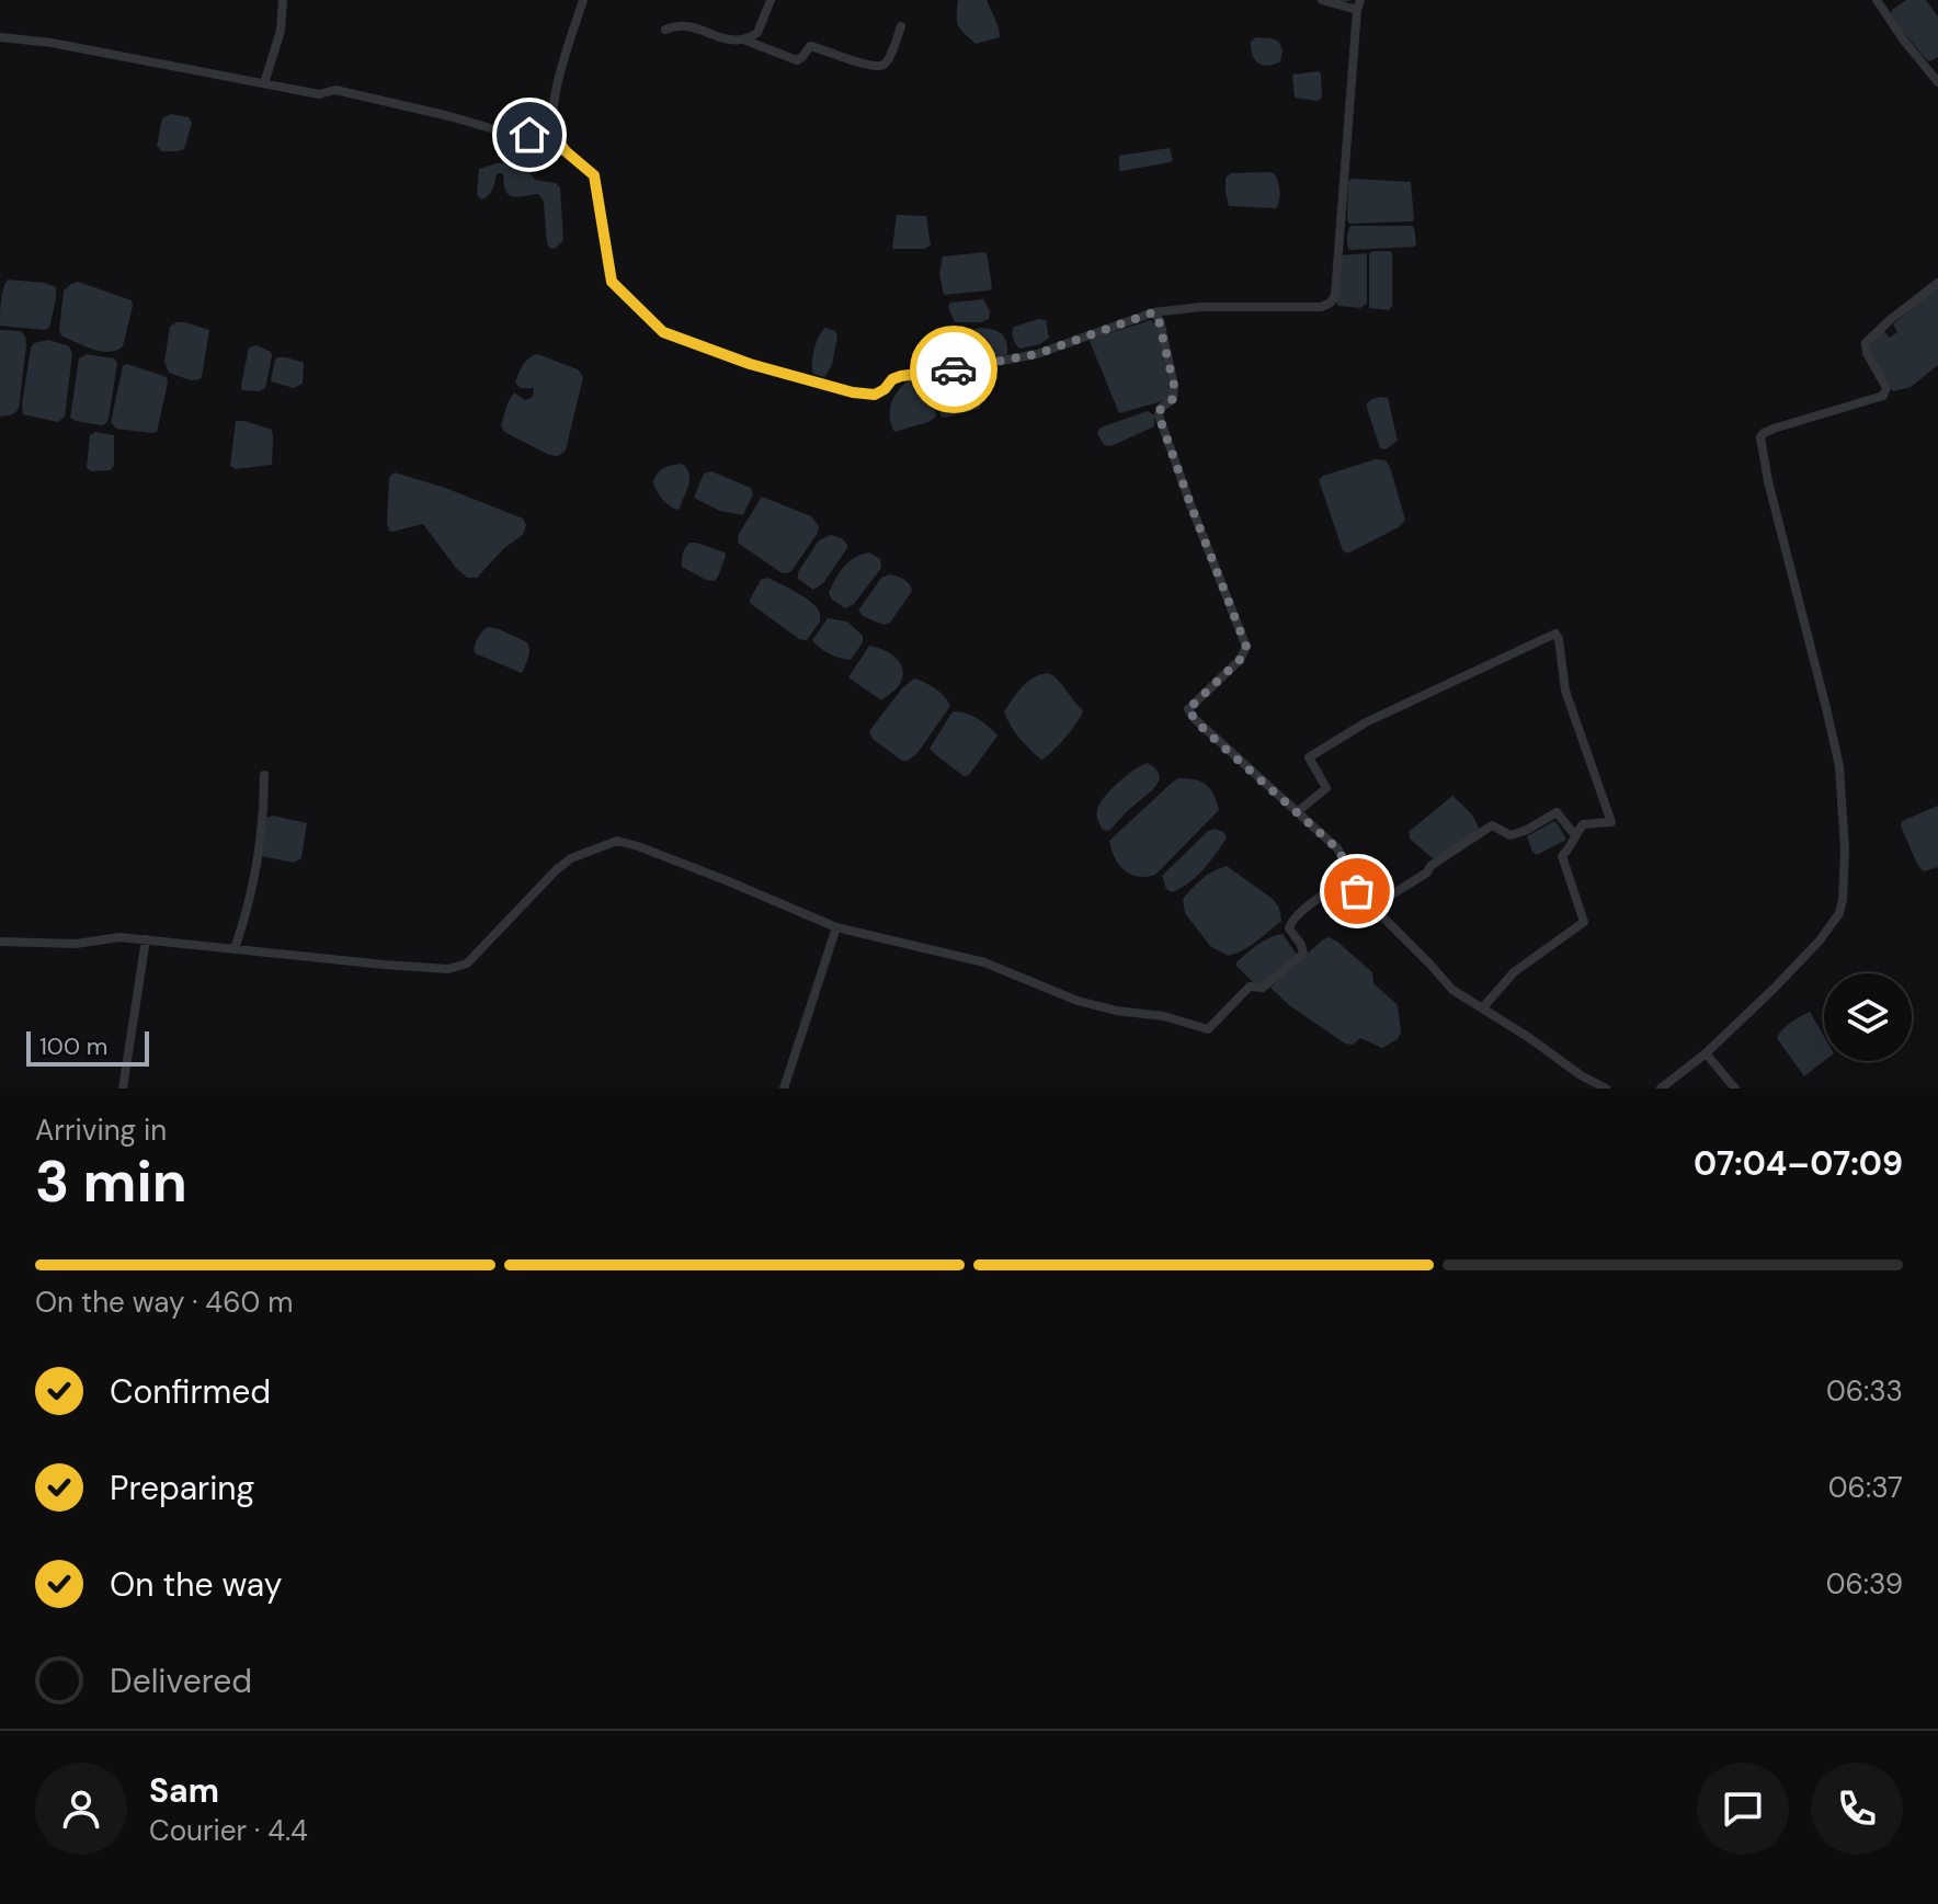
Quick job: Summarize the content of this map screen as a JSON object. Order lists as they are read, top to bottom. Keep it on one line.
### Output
{"scale_bar":"100 m","page":{"scale":"100 m","heading":["3 min","Arriving in","07:04–07:09"],"panel":["Sam","Courier · 4.4"],"bar":"On the way · 460 m","list":[["Confirmed","06:33"],["Preparing","06:37"],["On the way","06:39"],"Delivered"]}}
